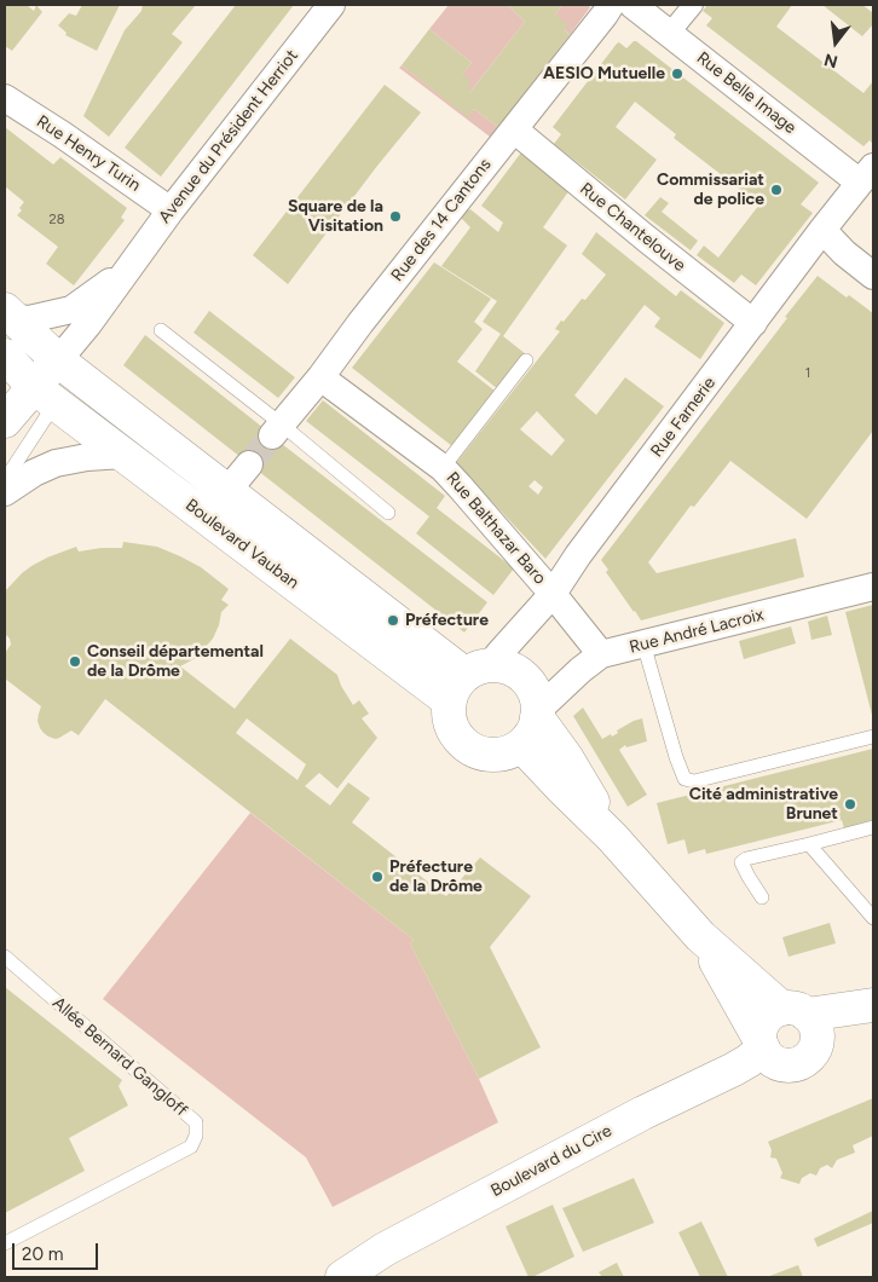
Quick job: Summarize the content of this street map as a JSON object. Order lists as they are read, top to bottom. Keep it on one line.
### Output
{"streets":{"main road":["Avenue du Président Herriot","Boulevard Vauban","Boulevard du Cire"],"street":["Rue Belle Image","Rue Henry Turin","Rue des 14 Cantons","Rue Chantelouve","Rue Farnerie","Rue Balthazar Baro","Rue André Lacroix"],"lane":["Allée Bernard Gangloff"]},"crossings":[["Rue Belle Image","Rue Farnerie"],["Avenue du Président Herriot","Rue Henry Turin"],["Avenue du Président Herriot","Boulevard Vauban"],["Rue des 14 Cantons","Rue Chantelouve"],["Rue des 14 Cantons","Rue Balthazar Baro"],["Rue Chantelouve","Rue Farnerie"],["Rue Farnerie","Rue Balthazar Baro"],["Rue Farnerie","Boulevard Vauban"],["Rue Farnerie","Rue André Lacroix"],["Rue Balthazar Baro","Rue André Lacroix"],["Boulevard Vauban","Rue André Lacroix"]],"places":["AESIO Mutuelle","Commissariat de police","Square de la Visitation","Préfecture","Conseil départemental de la Drôme","Cité administrative Brunet","Préfecture de la Drôme"],"house_numbers":["28","1"],"scale_bar":"20 m","north":"bottom"}
